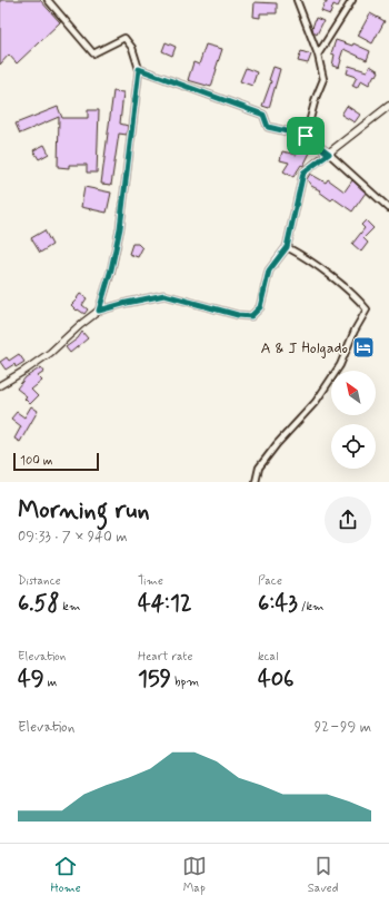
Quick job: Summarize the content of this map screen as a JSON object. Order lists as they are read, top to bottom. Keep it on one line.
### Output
{"places":{"hotel":["A & J Holgado"]},"scale_bar":"100 m","north":"top left","page":{"scale":"100 m","heading":["Morning run","09:33 · 7 × 940 m"],"stats":[["Distance","6.58 km"],["Time","44:12"],["Pace","6:43 /km"],["Elevation","49 m"],["Heart rate","159 bpm"],["kcal","406"]],"chart":["Elevation","92–99 m"],"tabs":["Home","Map","Saved"]}}
